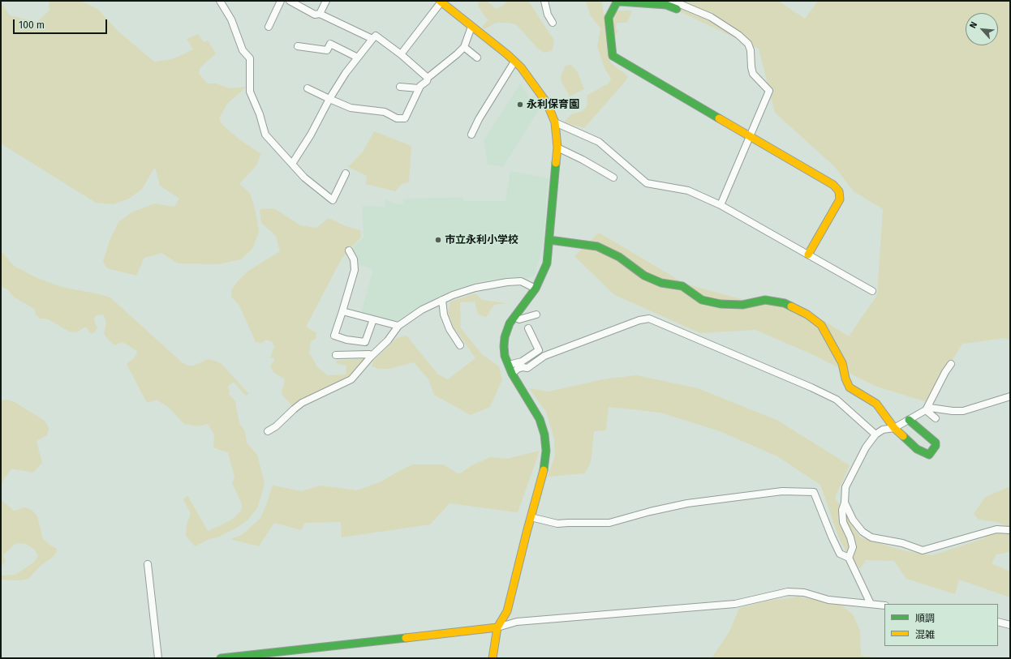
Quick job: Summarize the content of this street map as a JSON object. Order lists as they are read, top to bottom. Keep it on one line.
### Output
{"places":["永利保育園","市立永利小学校"],"legend":["順調","混雑"],"scale_bar":"100 m","north":"top left"}
